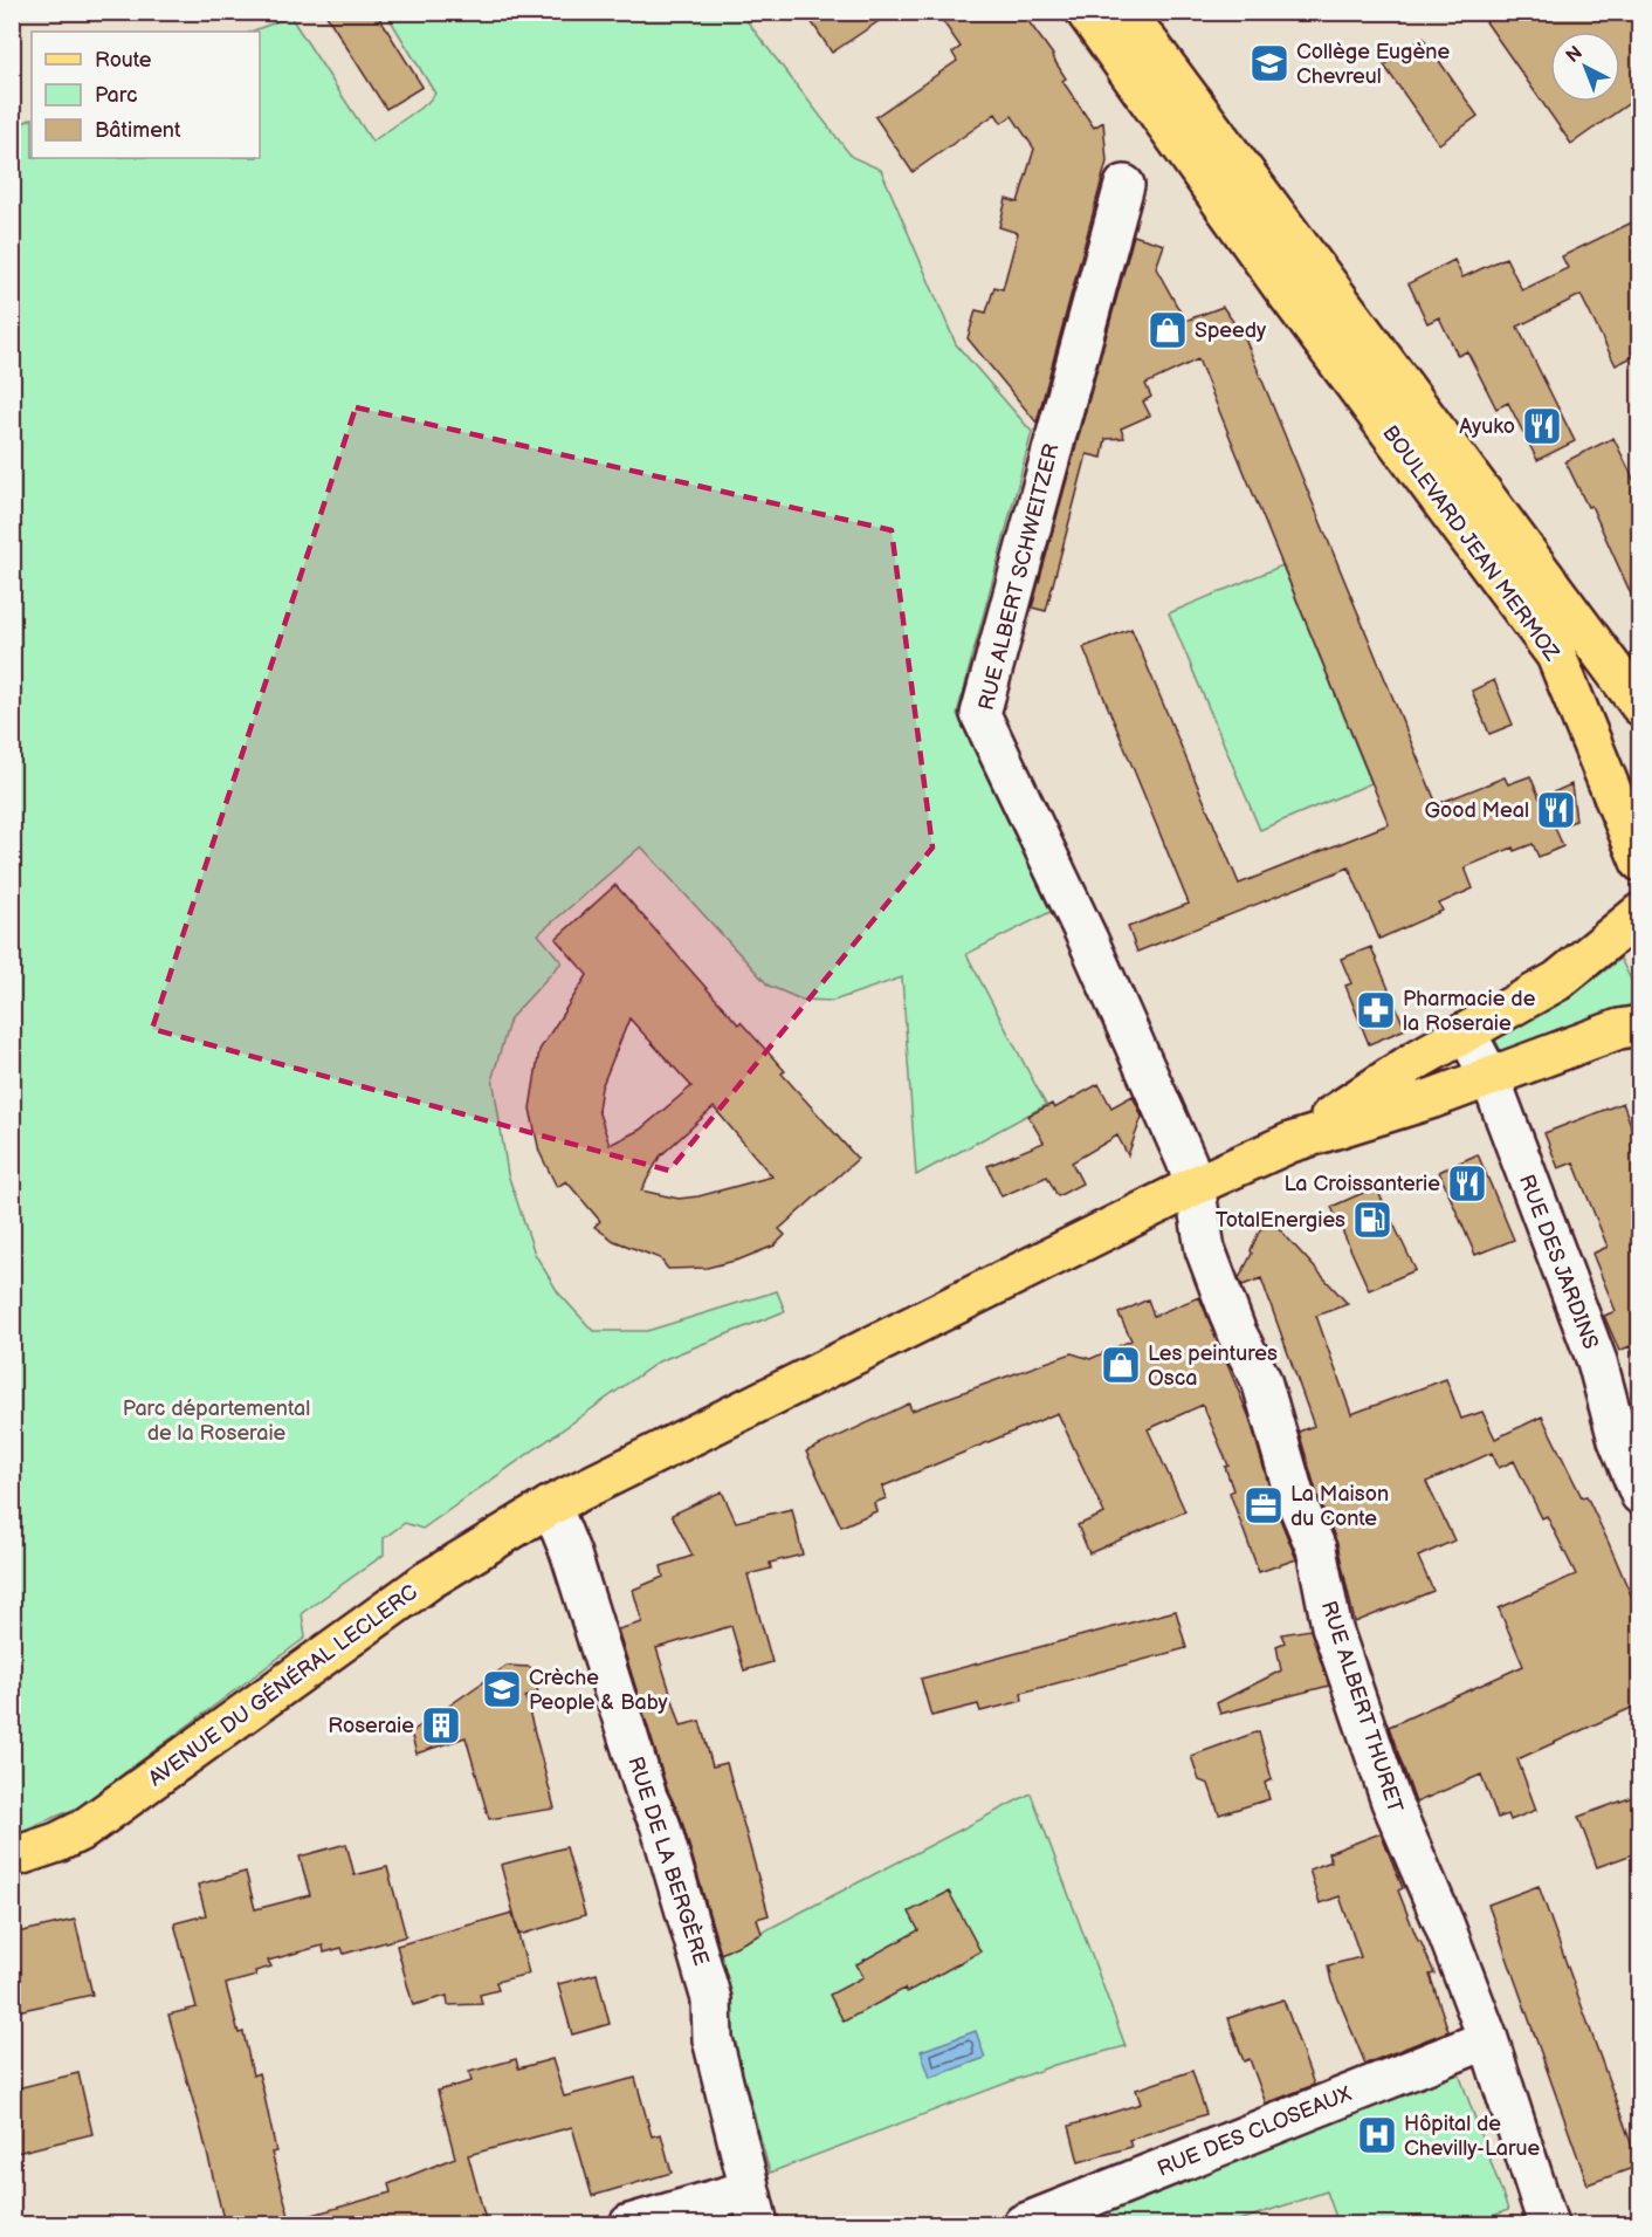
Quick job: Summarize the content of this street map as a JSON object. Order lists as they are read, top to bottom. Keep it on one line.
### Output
{"streets":{"main road":["BOULEVARD JEAN MERMOZ","AVENUE DU GÉNÉRAL LECLERC"],"street":["RUE ALBERT SCHWEITZER","RUE DES JARDINS","RUE ALBERT THURET","RUE DE LA BERGÈRE","RUE DES CLOSEAUX"]},"crossings":[["RUE ALBERT SCHWEITZER","AVENUE DU GÉNÉRAL LECLERC"],["RUE ALBERT SCHWEITZER","RUE ALBERT THURET"],["AVENUE DU GÉNÉRAL LECLERC","RUE ALBERT THURET"],["AVENUE DU GÉNÉRAL LECLERC","RUE DE LA BERGÈRE"],["RUE ALBERT THURET","RUE DES CLOSEAUX"]],"parks":["Parc départemental de la Roseraie"],"places":{"school or university":["Collège Eugène Chevreul","Crèche People & Baby"],"shop":["Speedy","Les peintures Osca"],"restaurant":["Ayuko","Good Meal","La Croissanterie"],"pharmacy":["Pharmacie de la Roseraie"],"fuel station":["TotalEnergies"],"office":["La Maison du Conte"],"building":["Roseraie"],"hospital":["Hôpital de Chevilly-Larue"]},"legend":["Route","Parc","Bâtiment"],"north":"top left"}
